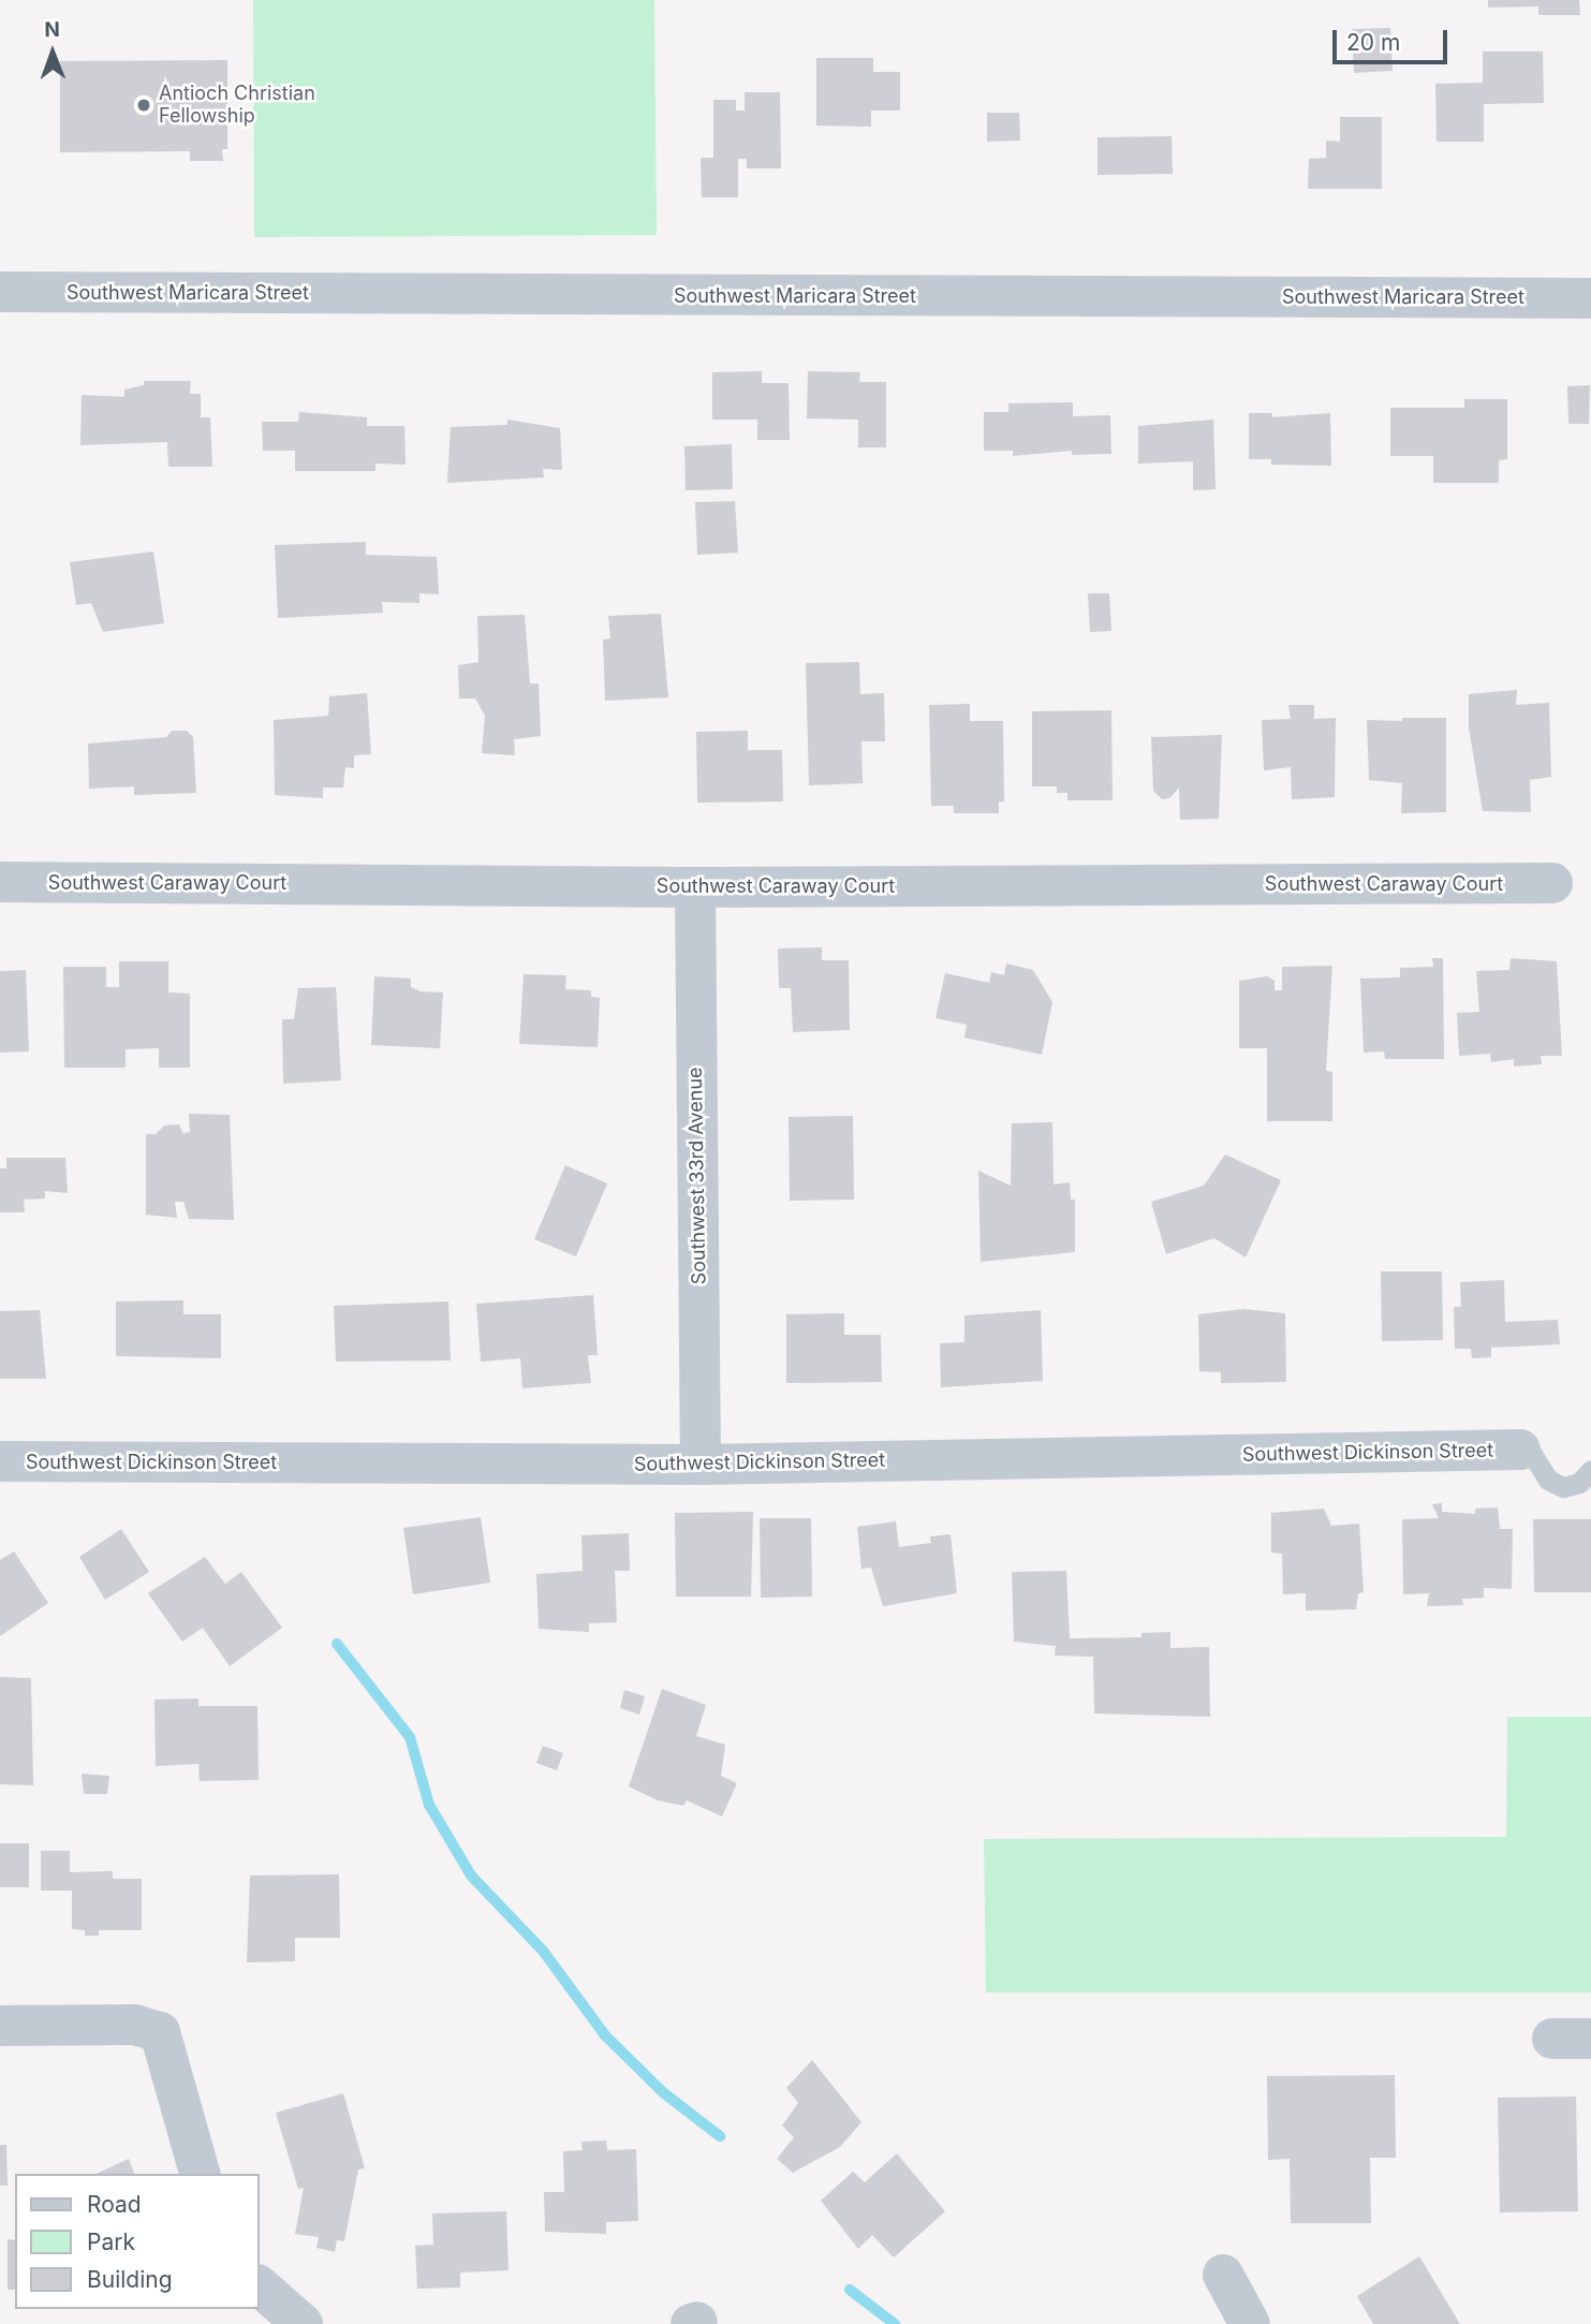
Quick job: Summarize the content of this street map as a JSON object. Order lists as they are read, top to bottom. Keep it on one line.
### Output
{"streets":{"street":["Southwest Maricara Street","Southwest Caraway Court","Southwest 33rd Avenue","Southwest Dickinson Street"]},"crossings":[["Southwest Caraway Court","Southwest 33rd Avenue"],["Southwest 33rd Avenue","Southwest Dickinson Street"]],"places":["Antioch Christian Fellowship"],"legend":["Road","Park","Building"],"scale_bar":"20 m","north":"top"}
